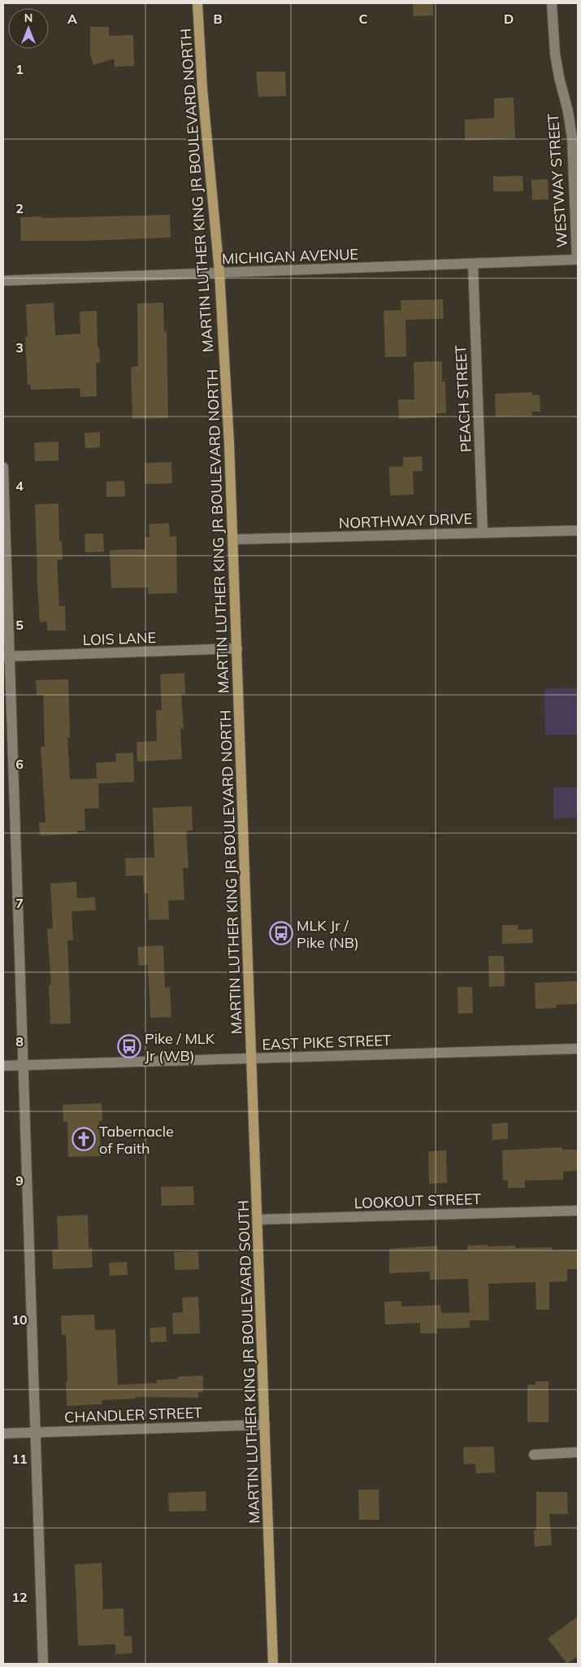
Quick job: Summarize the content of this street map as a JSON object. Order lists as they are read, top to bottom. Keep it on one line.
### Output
{"streets":{"main road":["MARTIN LUTHER KING JR BOULEVARD NORTH","MARTIN LUTHER KING JR BOULEVARD SOUTH"],"street":["WESTWAY STREET","MICHIGAN AVENUE","PEACH STREET","NORTHWAY DRIVE","LOIS LANE","EAST PIKE STREET","LOOKOUT STREET","CHANDLER STREET"]},"crossings":[["WESTWAY STREET","MICHIGAN AVENUE"],["MARTIN LUTHER KING JR BOULEVARD NORTH","MICHIGAN AVENUE"],["MARTIN LUTHER KING JR BOULEVARD NORTH","NORTHWAY DRIVE"],["MARTIN LUTHER KING JR BOULEVARD NORTH","LOIS LANE"],["MARTIN LUTHER KING JR BOULEVARD NORTH","EAST PIKE STREET"],["MARTIN LUTHER KING JR BOULEVARD NORTH","MARTIN LUTHER KING JR BOULEVARD SOUTH"],["MICHIGAN AVENUE","PEACH STREET"],["PEACH STREET","NORTHWAY DRIVE"],["EAST PIKE STREET","MARTIN LUTHER KING JR BOULEVARD SOUTH"],["LOOKOUT STREET","MARTIN LUTHER KING JR BOULEVARD SOUTH"],["MARTIN LUTHER KING JR BOULEVARD SOUTH","CHANDLER STREET"]],"places":{"bus stop":["MLK Jr / Pike (NB)","Pike / MLK Jr (WB)"],"church":["Tabernacle of Faith"]},"north":"top","grid":{"columns":["A","B","C","D"],"rows":["1","2","3","4","5","6","7","8","9","10","11","12"]}}
